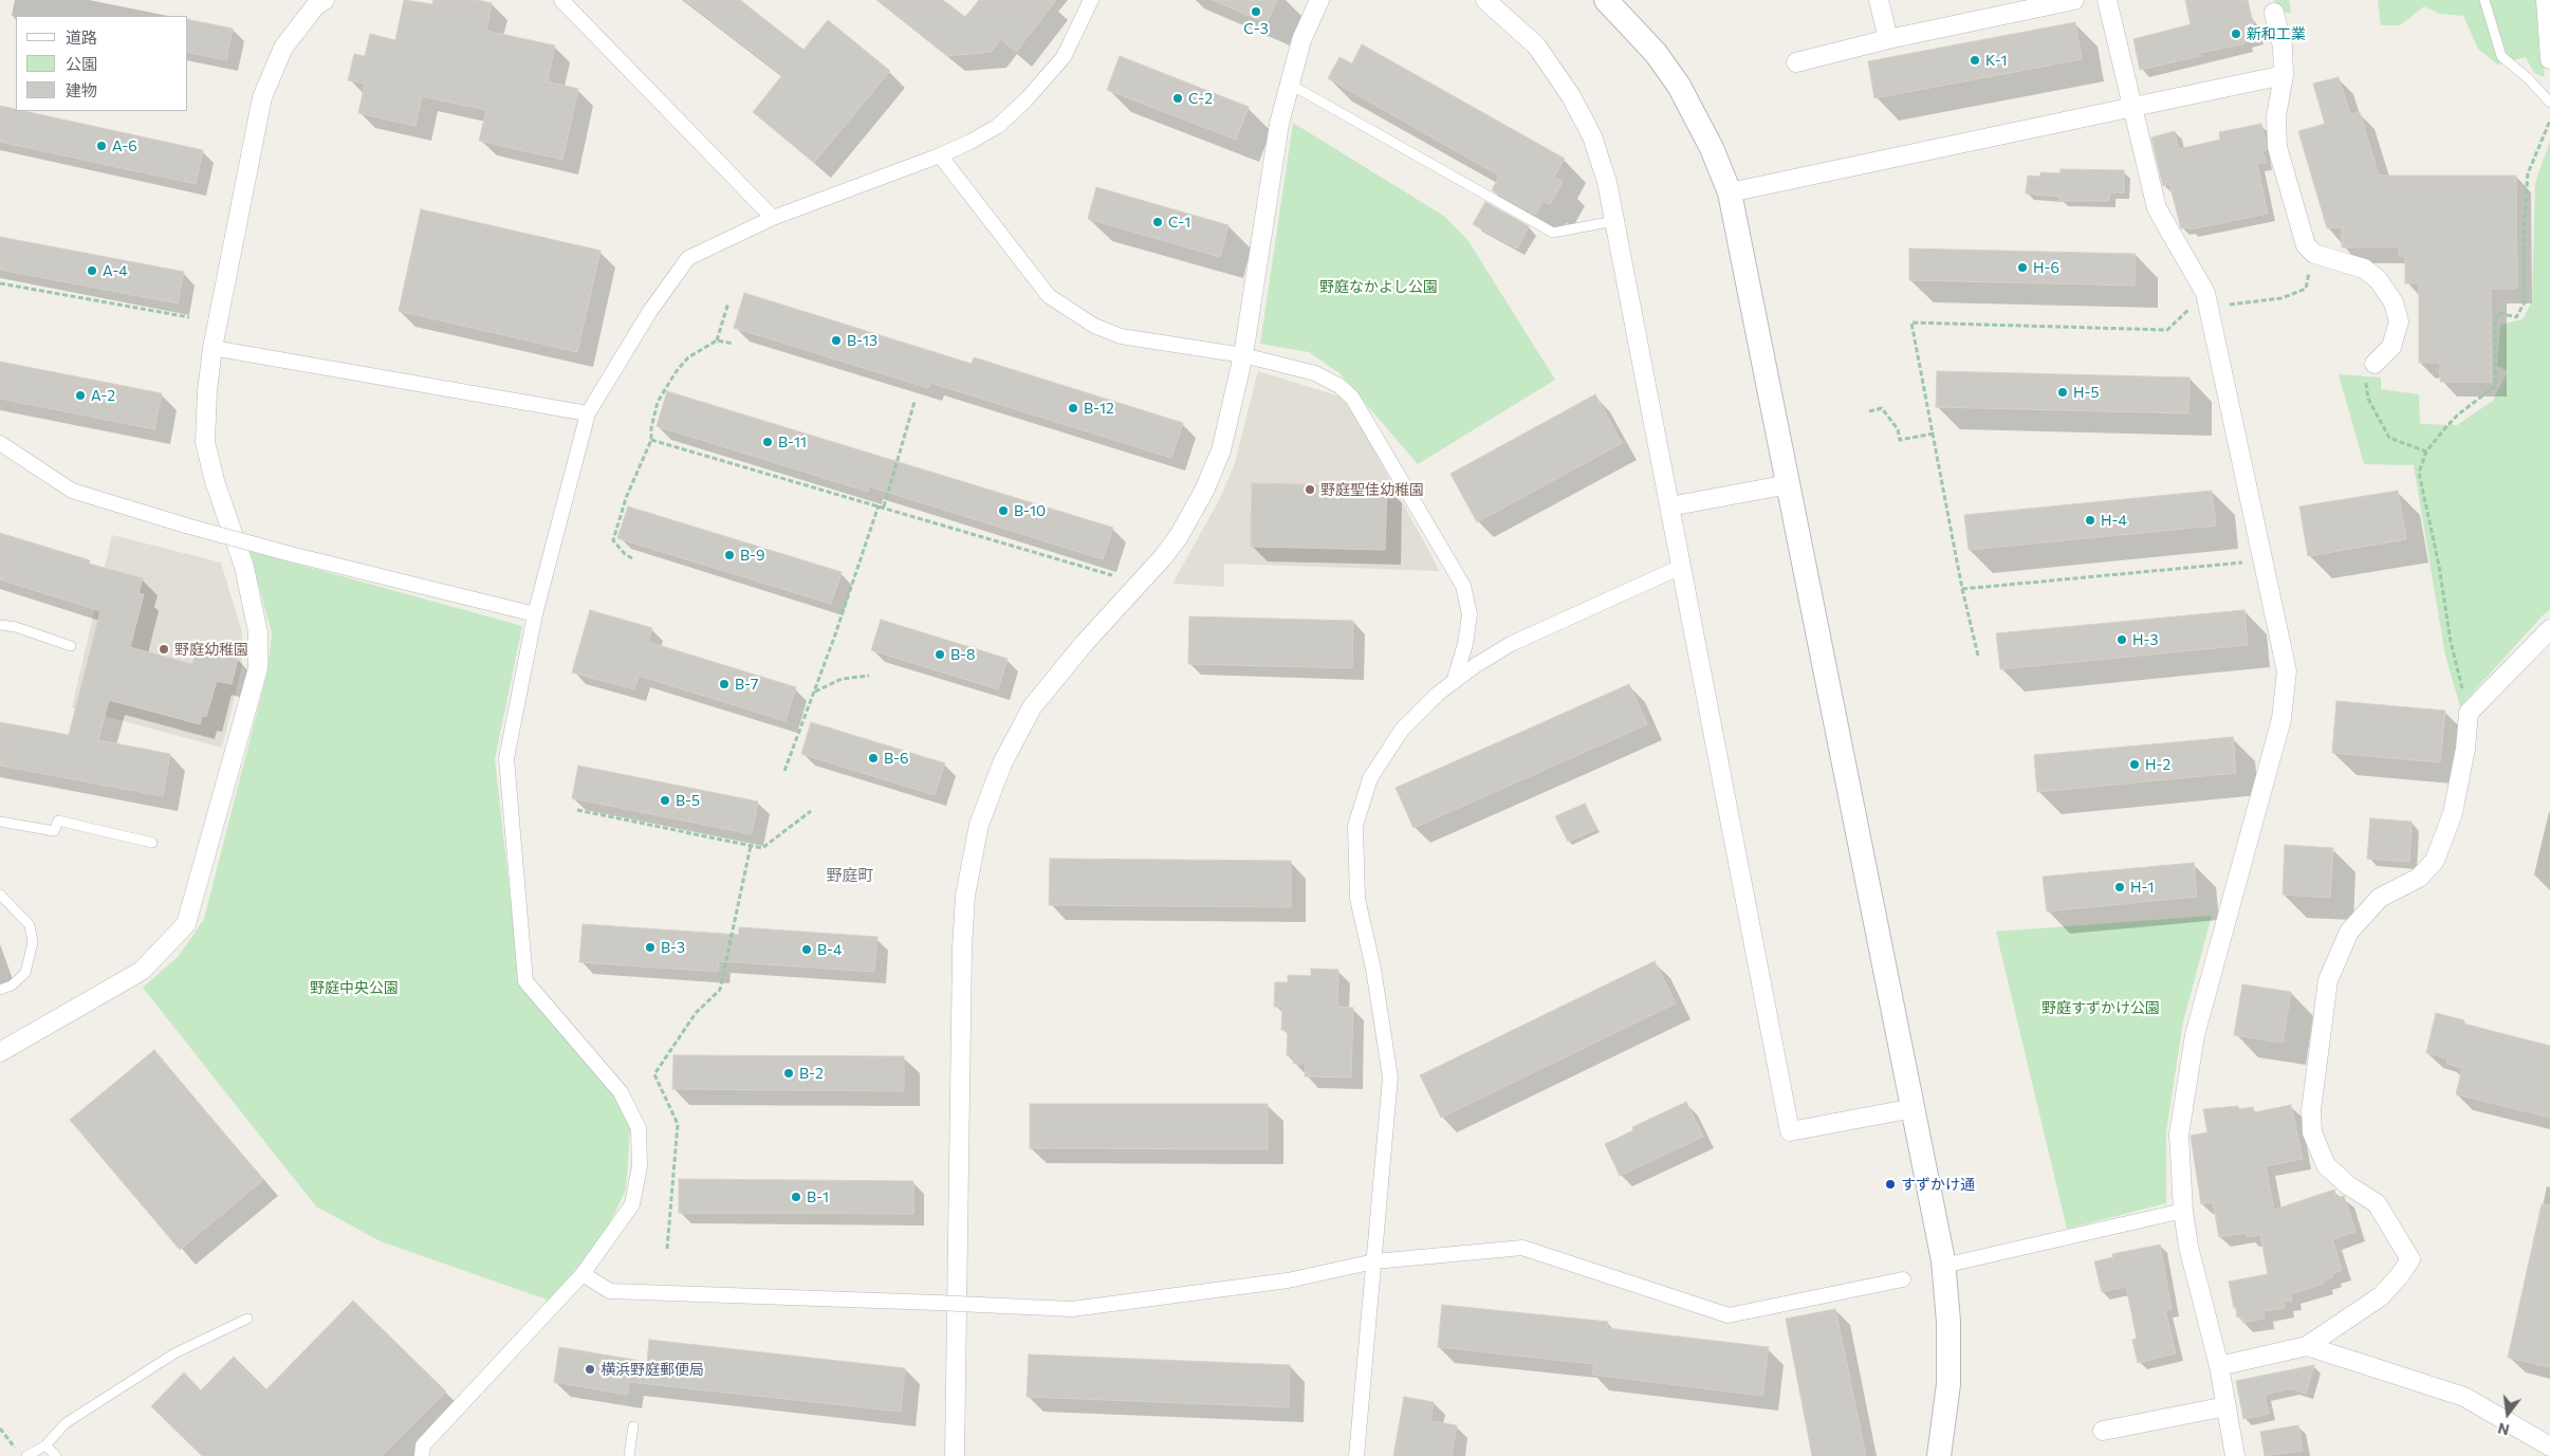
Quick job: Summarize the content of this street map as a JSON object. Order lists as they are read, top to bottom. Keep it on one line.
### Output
{"districts":["野庭町"],"parks":["野庭なかよし公園","野庭中央公園","野庭すずかけ公園"],"places":["C-3","新和工業","K-1","C-2","A-6","C-1","H-6","A-4","B-13","H-5","A-2","B-12","B-11","野庭聖佳幼稚園","B-10","H-4","B-9","H-3","野庭幼稚園","B-8","B-7","B-6","H-2","B-5","H-1","B-3","B-4","B-2","すずかけ通","B-1","横浜野庭郵便局"],"legend":["道路","公園","建物"],"north":"bottom"}
